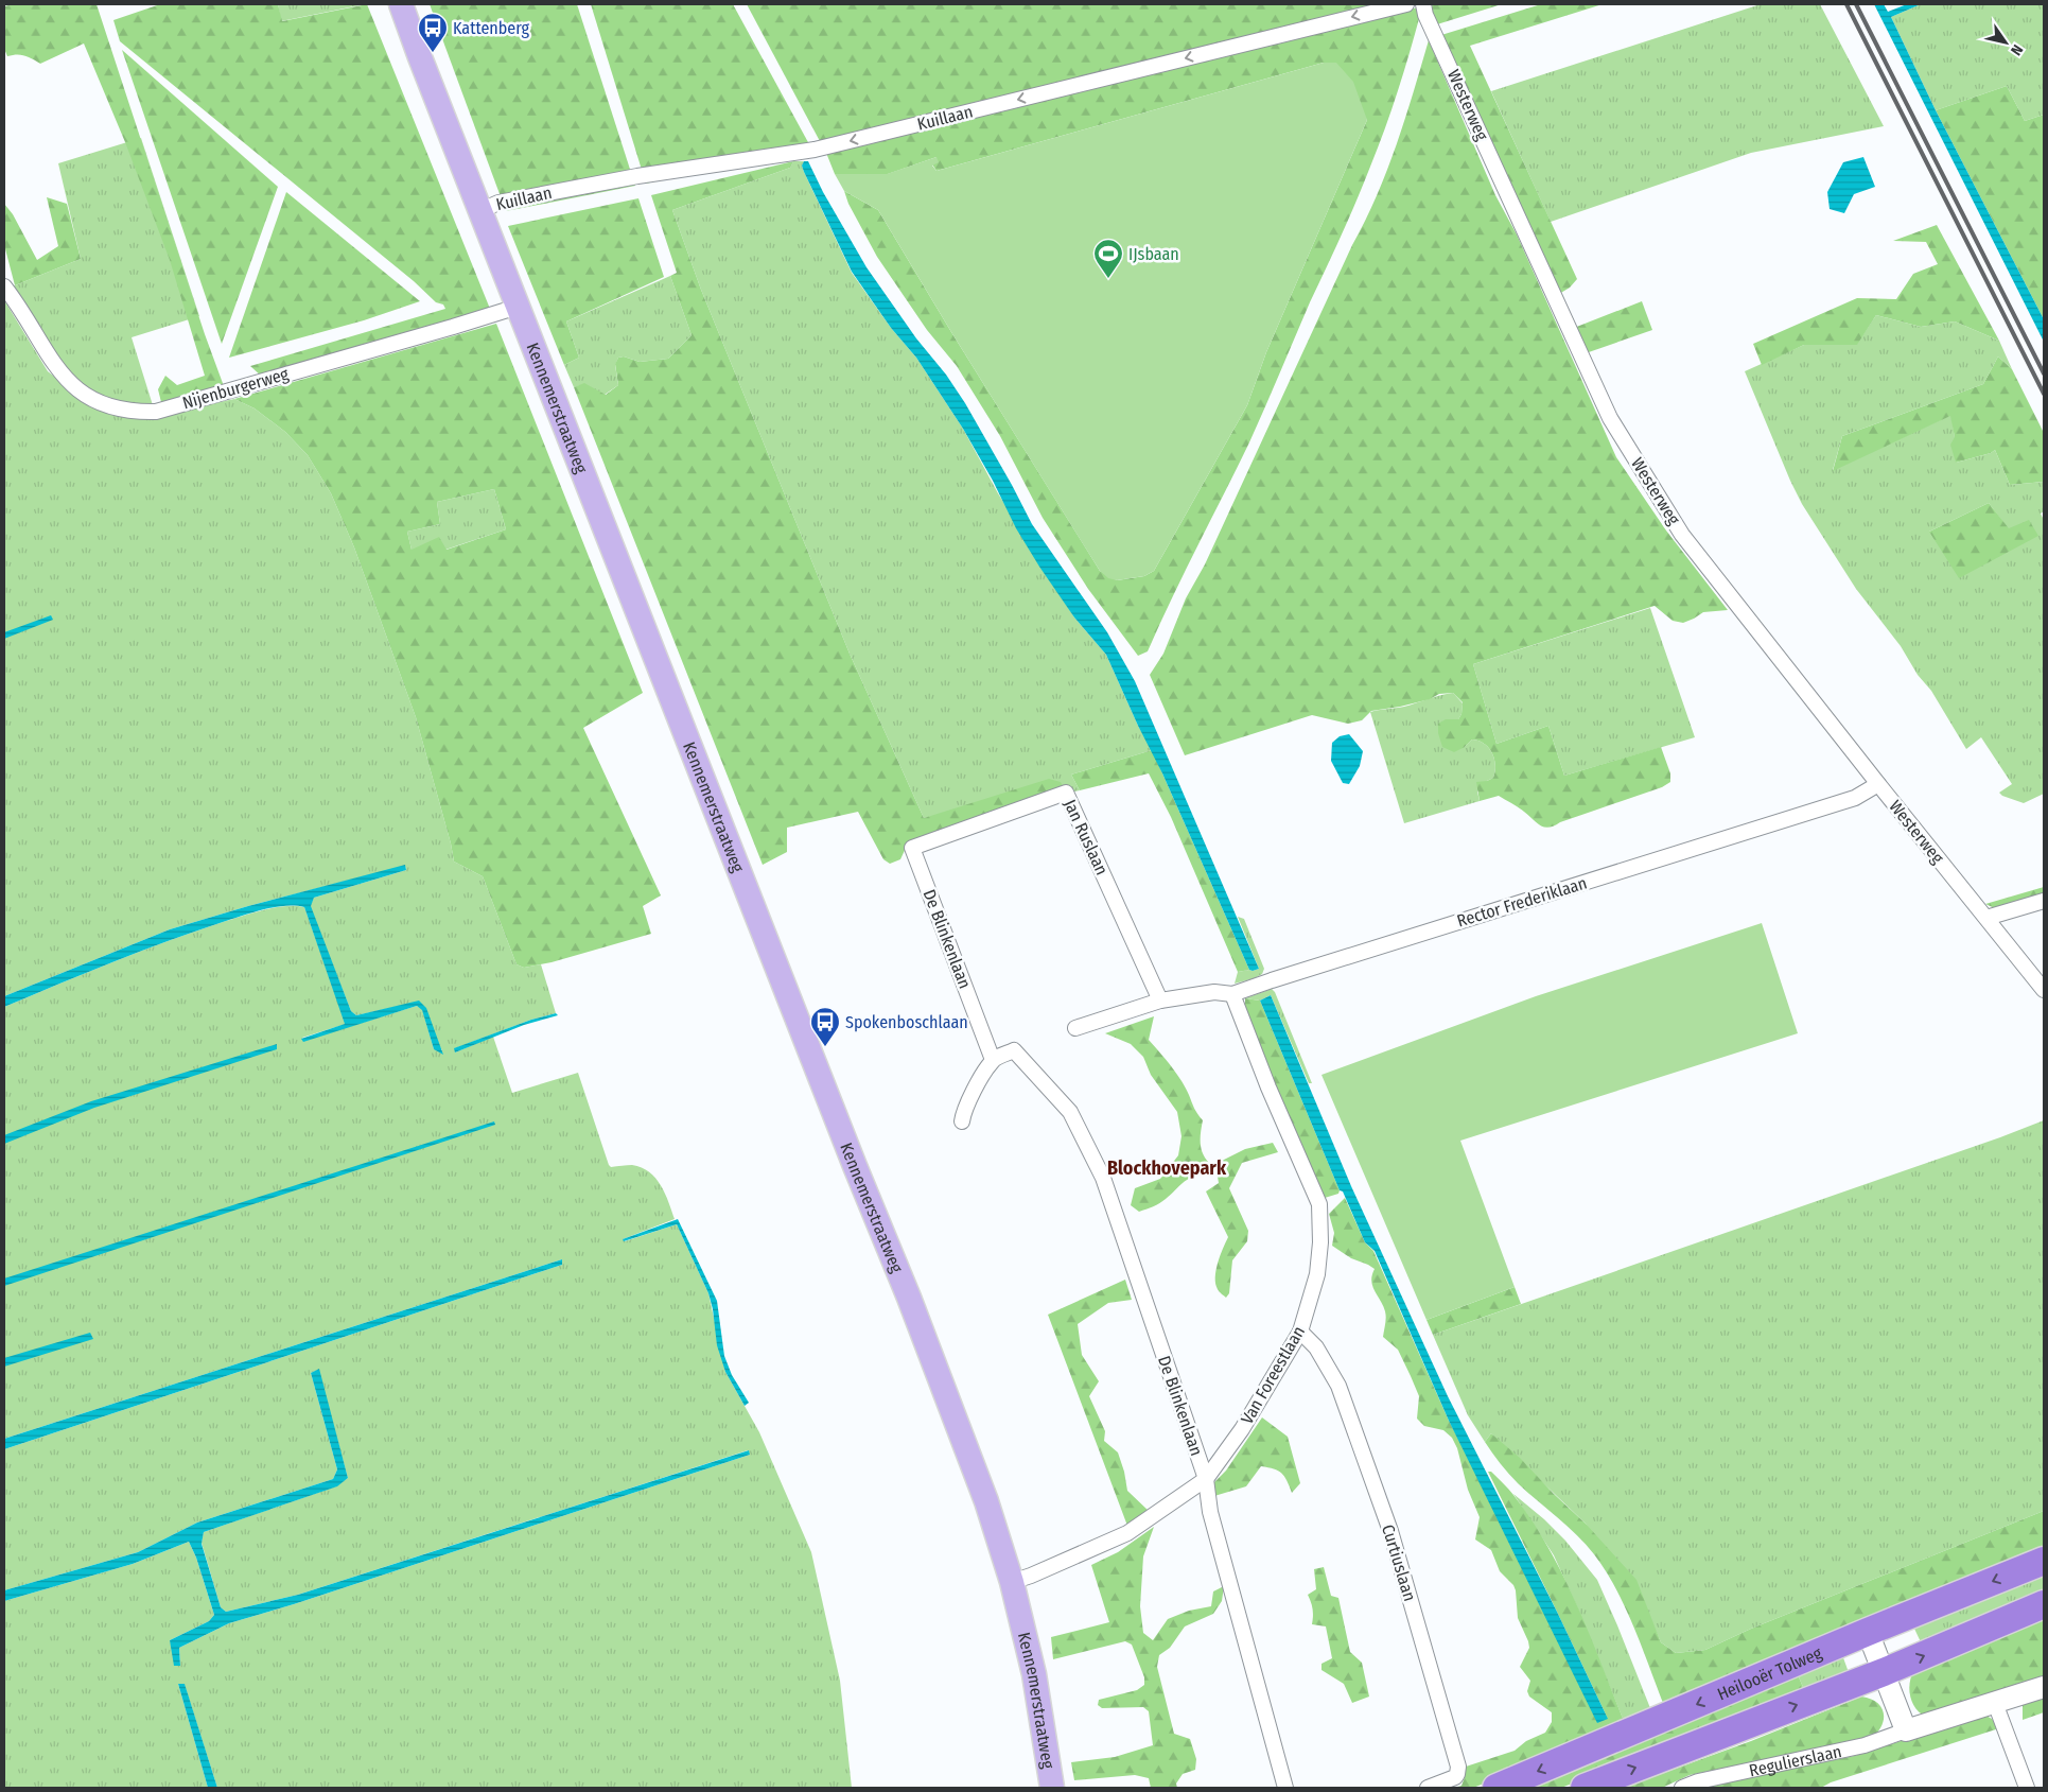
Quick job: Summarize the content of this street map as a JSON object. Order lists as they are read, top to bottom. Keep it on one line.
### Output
{"streets":{"highway":["Heilooër Tolweg"],"main road":["Kennemerstraatweg"],"street":["Westerweg","Kuillaan","Nijenburgerweg","Jan Ruslaan","Rector Frederiklaan","De Blinkenlaan","Van Foreestlaan","Curtiuslaan","Regulierslaan"]},"crossings":[["Westerweg","Rector Frederiklaan"],["Kuillaan","Kennemerstraatweg"],["Nijenburgerweg","Kennemerstraatweg"],["Kennemerstraatweg","Van Foreestlaan"],["Jan Ruslaan","Rector Frederiklaan"],["Jan Ruslaan","De Blinkenlaan"],["Rector Frederiklaan","Van Foreestlaan"],["De Blinkenlaan","Van Foreestlaan"],["Van Foreestlaan","Curtiuslaan"]],"one_way":["Kuillaan"],"districts":["Blockhovepark"],"places":{"bus stop":["Kattenberg","Spokenboschlaan"],"sports":["IJsbaan"]},"north":"bottom right"}
